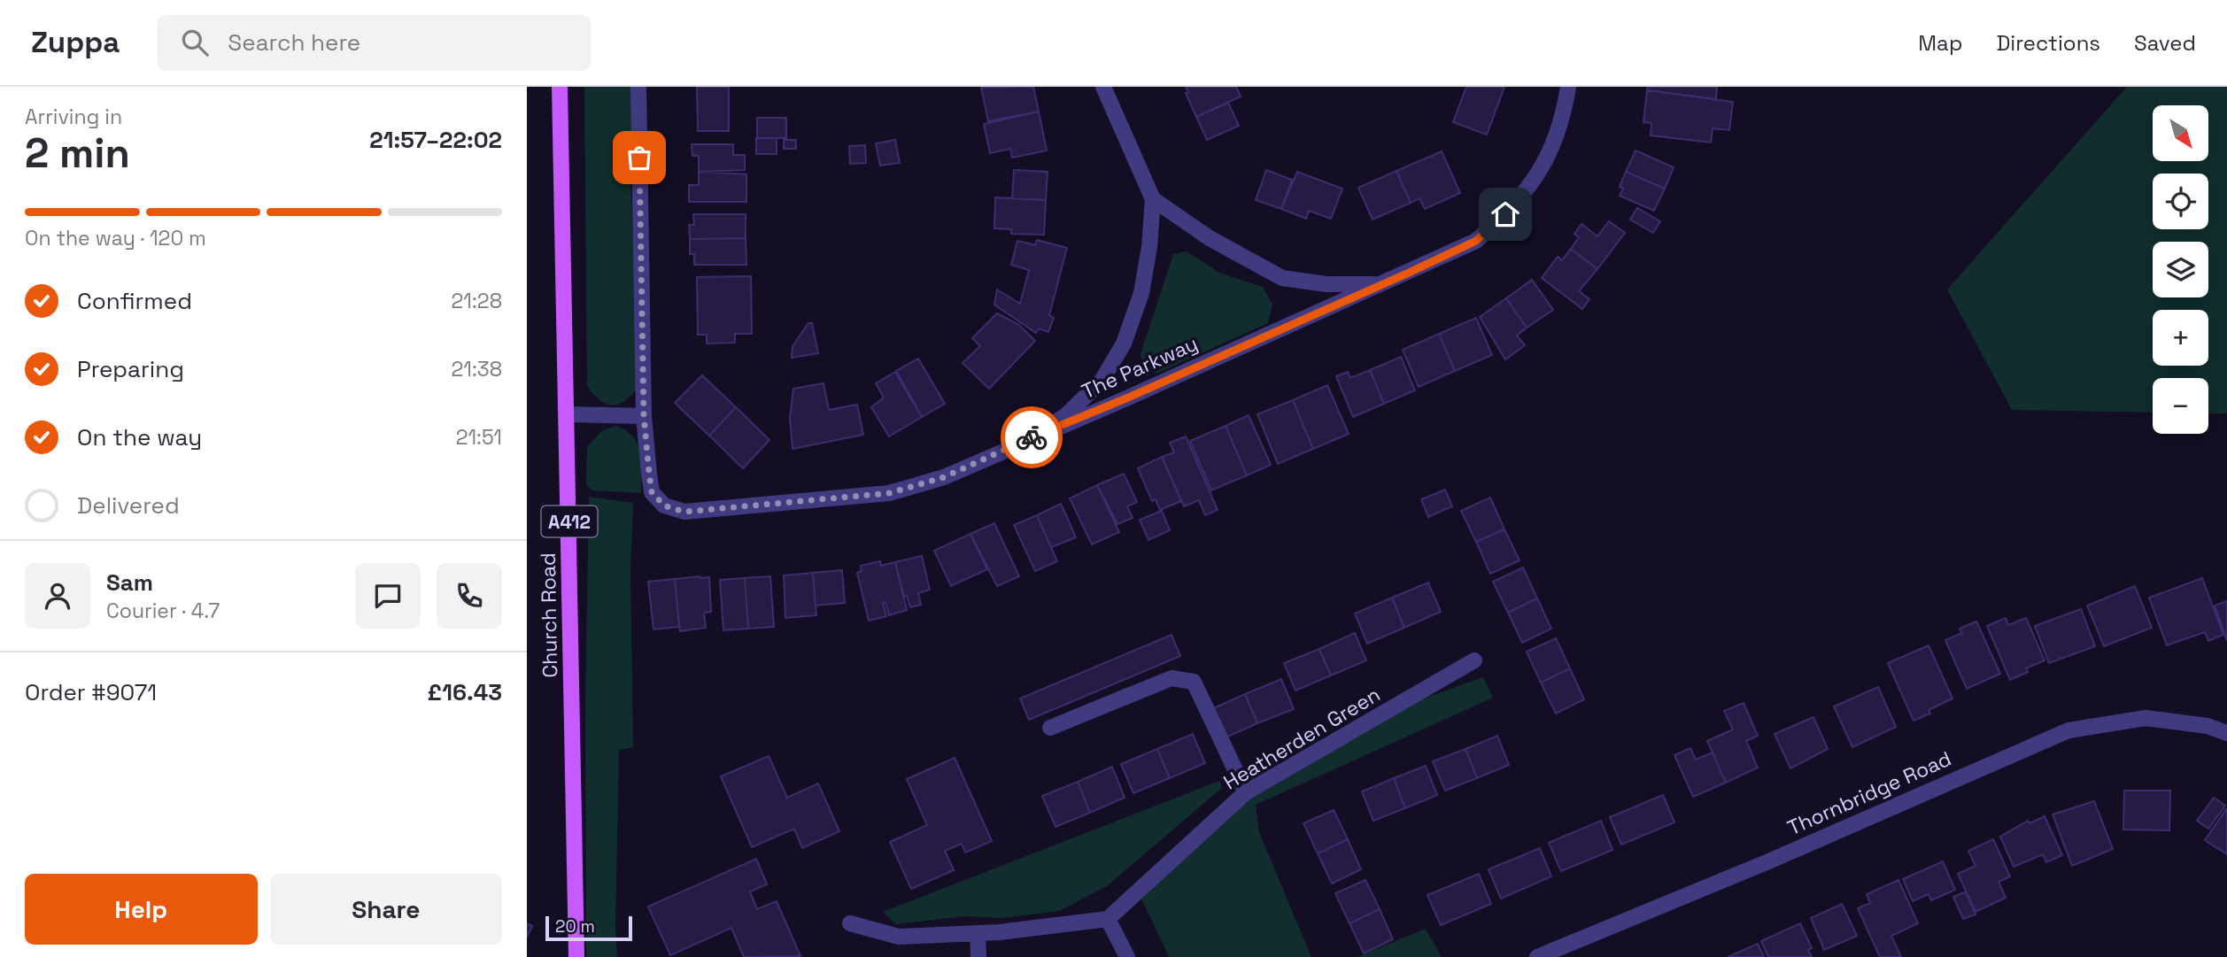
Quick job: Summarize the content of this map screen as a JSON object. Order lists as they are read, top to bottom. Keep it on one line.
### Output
{"streets":{"main road":["A412","Church Road"],"street":["The Parkway","Heatherden Green","Thornbridge Road"]},"scale_bar":"20 m","north":"bottom right","page":{"header":"Zuppa","search":"Search here","nav":["Map","Directions","Saved"],"heading":["2 min","Arriving in","21:57–22:02"],"panel":["Sam","Courier · 4.7","Order #9071","£16.43"],"map_buttons":["+","−"],"bar":"On the way · 120 m","list":[["Confirmed","21:28"],["Preparing","21:38"],["On the way","21:51"],"Delivered"],"buttons":["Help","Share"],"scale":"20 m"}}
